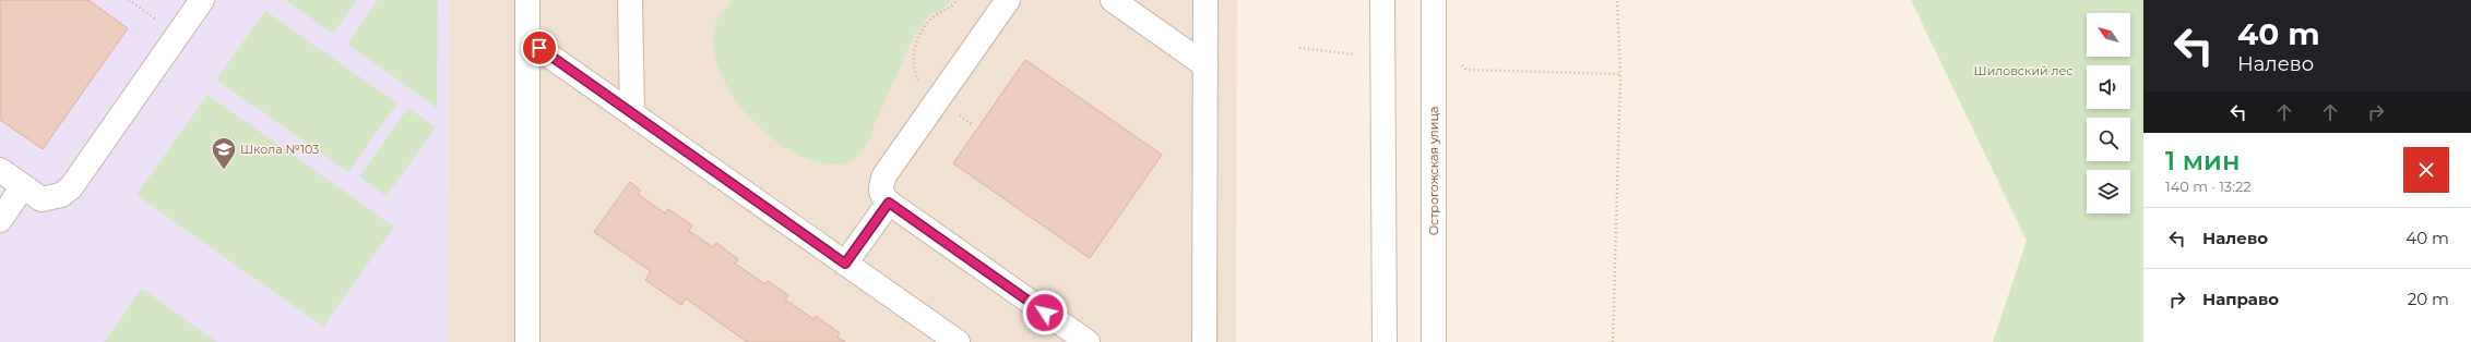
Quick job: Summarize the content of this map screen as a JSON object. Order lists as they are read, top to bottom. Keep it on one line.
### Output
{"streets":{"street":["Острогожская улица"]},"parks":["Шиловский лес"],"places":{"school or university":["Школа №103"]},"north":"top left","page":{"turn":["40 m","Налево"],"heading":["1 мин","140 m · 13:22"],"list":[{"name":"Налево","value":"40 m"},{"name":"Направо","value":"20 m"}]}}
